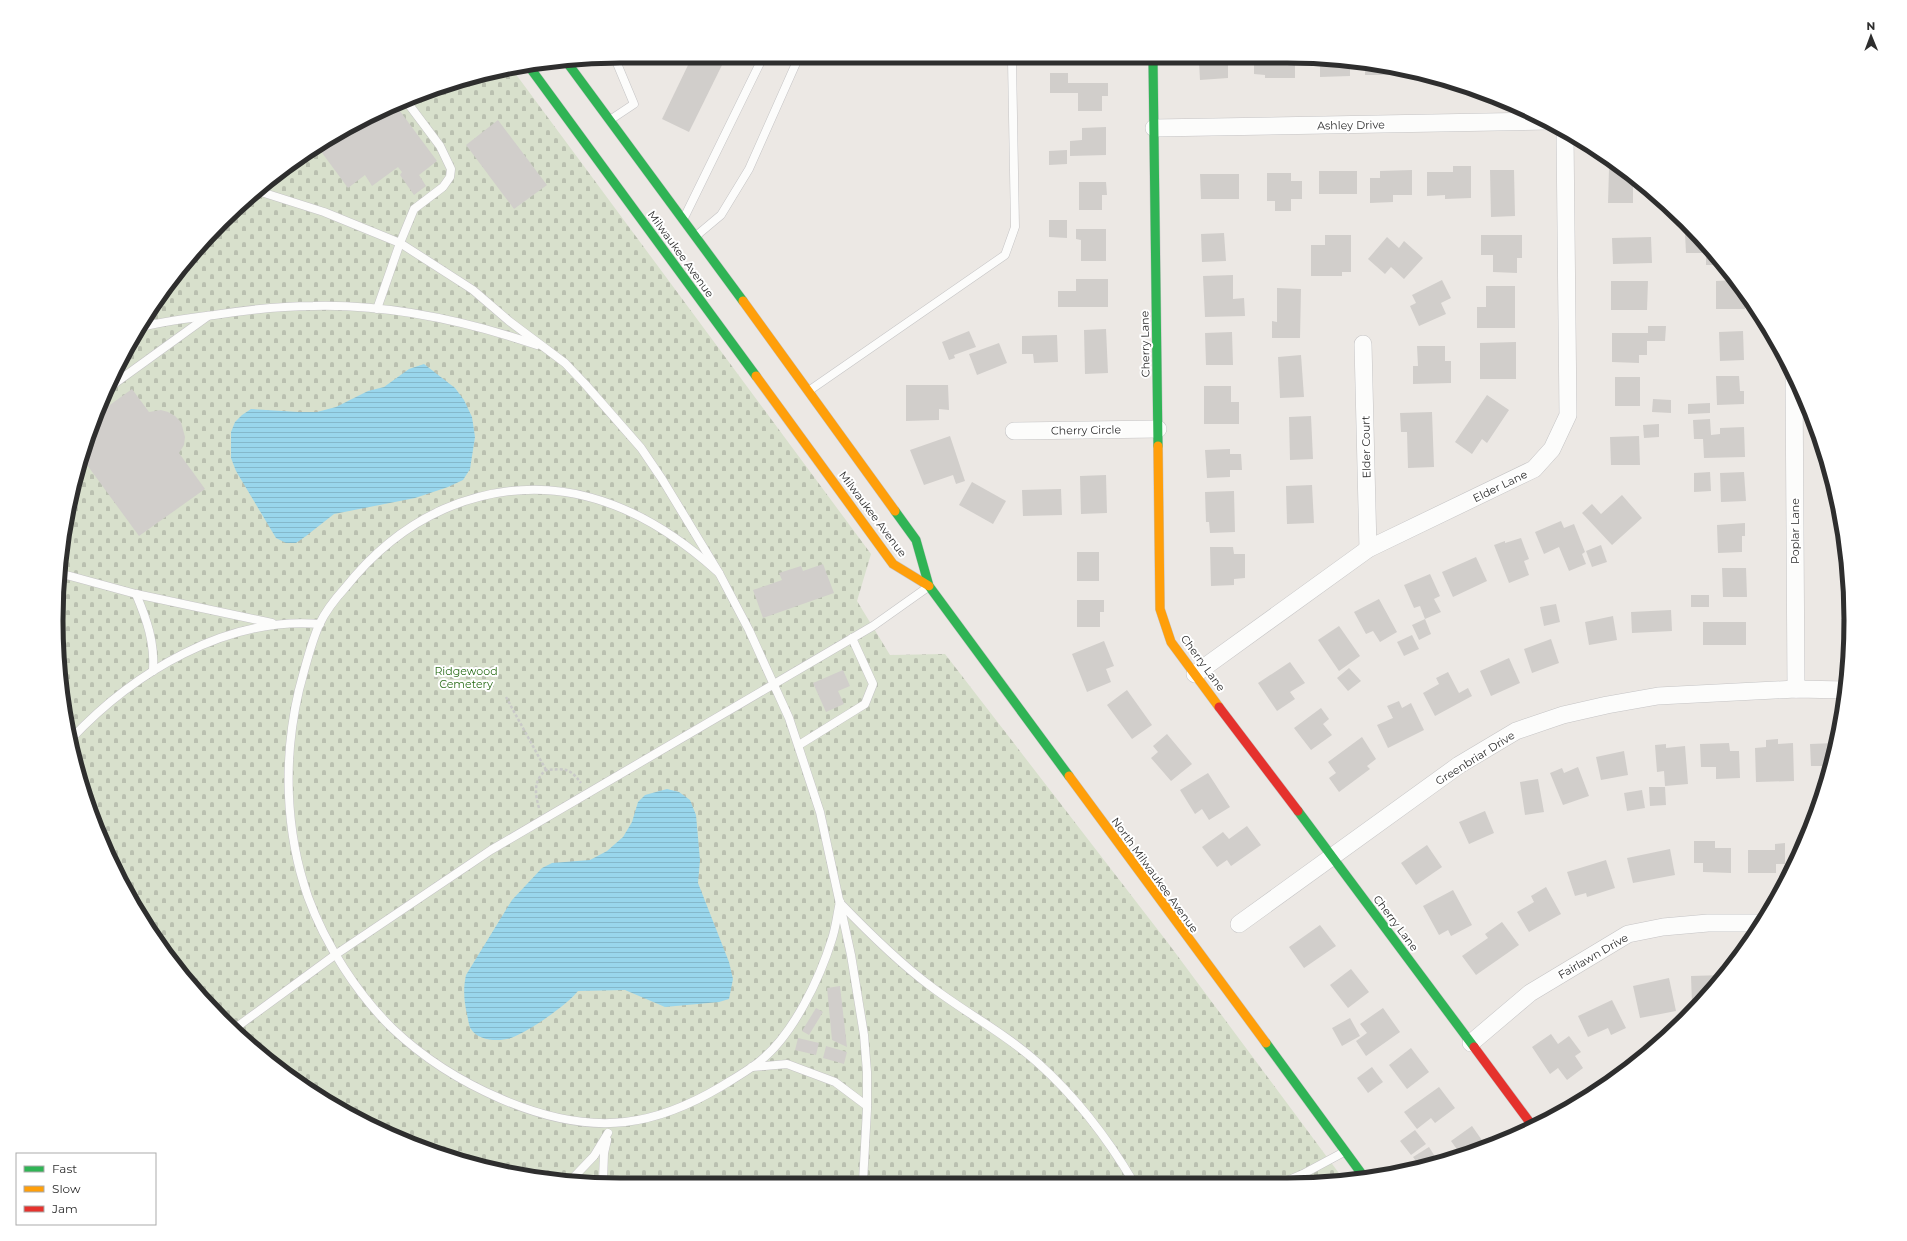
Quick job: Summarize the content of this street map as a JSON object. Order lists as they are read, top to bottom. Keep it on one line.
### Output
{"streets":{"main road":["Milwaukee Avenue","Cherry Lane","North Milwaukee Avenue"],"street":["Ashley Drive","Cherry Circle","Elder Court","Elder Lane","Poplar Lane","Greenbriar Drive","Fairlawn Drive"]},"crossings":[["Ashley Drive","Cherry Lane"],["Milwaukee Avenue","North Milwaukee Avenue"],["Cherry Lane","Cherry Circle"],["Cherry Lane","Elder Lane"],["Cherry Lane","Greenbriar Drive"],["Cherry Lane","Fairlawn Drive"],["Elder Court","Elder Lane"],["Poplar Lane","Greenbriar Drive"]],"parks":["Ridgewood Cemetery"],"legend":["Fast","Slow","Jam"],"north":"top"}
